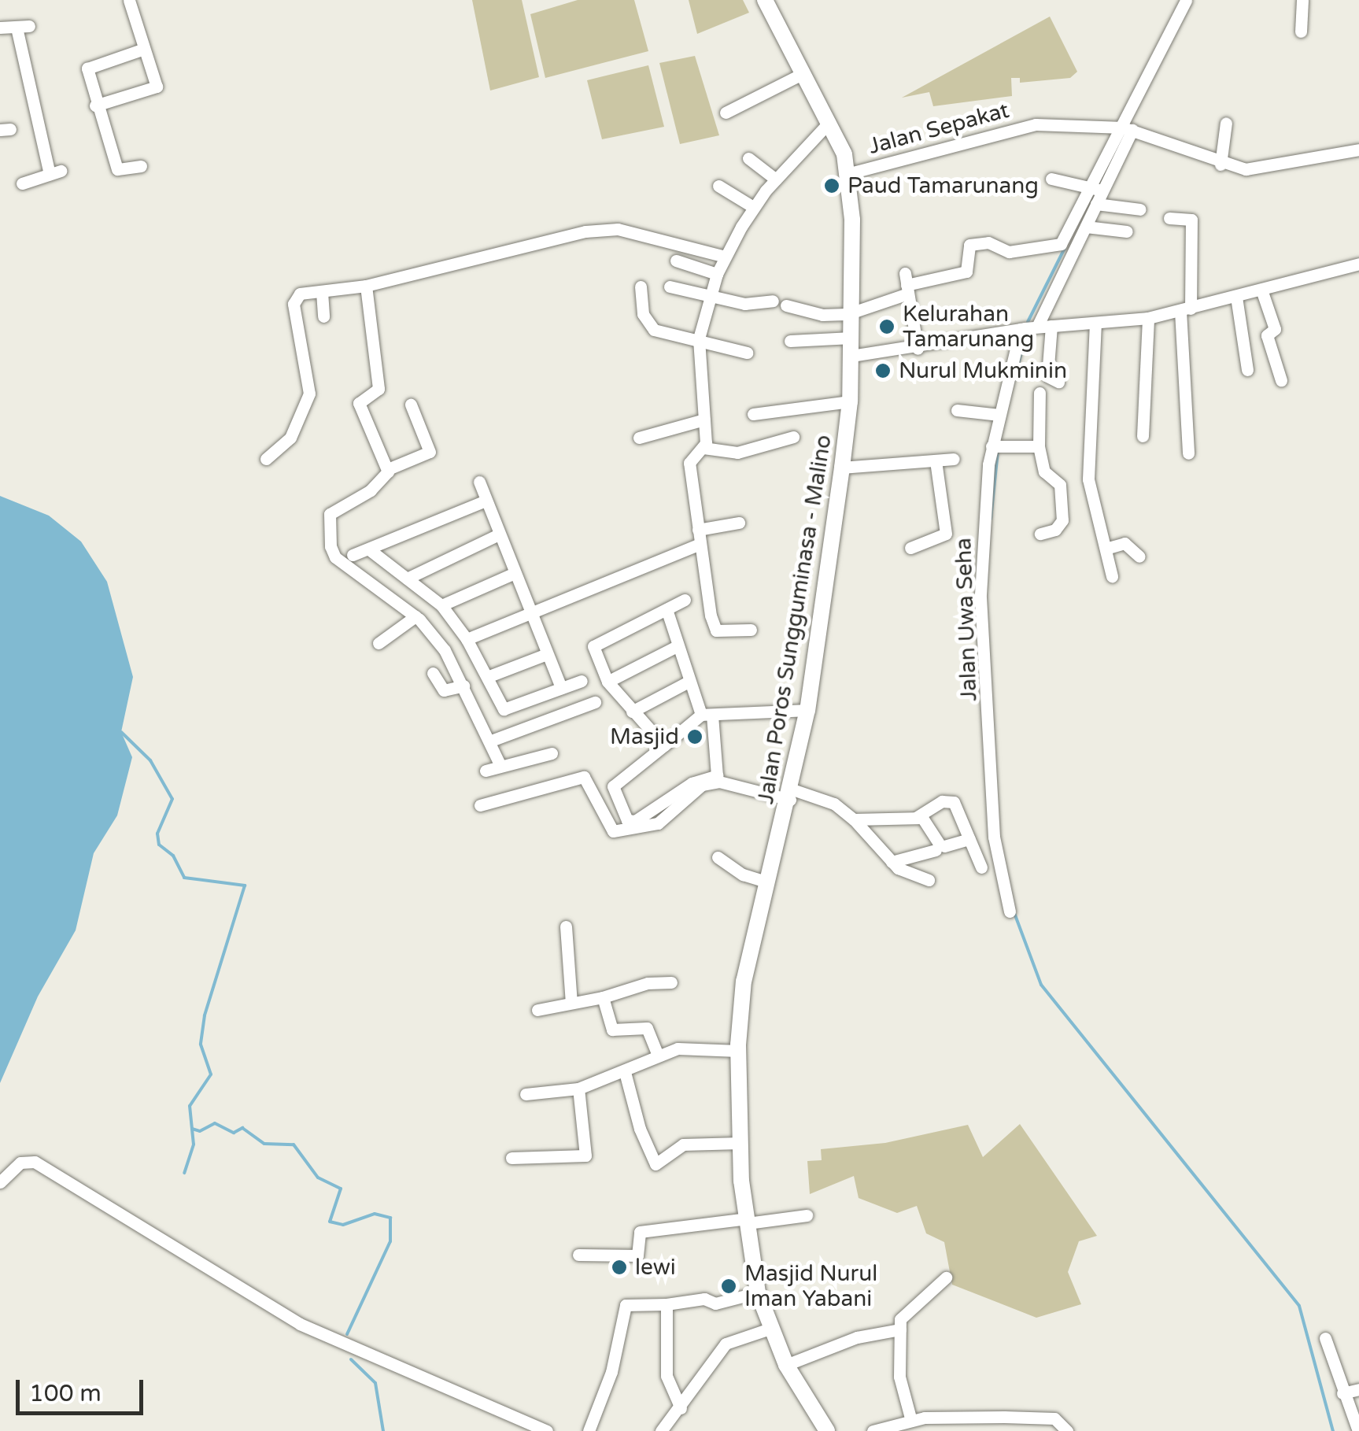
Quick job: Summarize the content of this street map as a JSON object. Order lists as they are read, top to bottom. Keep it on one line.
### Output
{"streets":{"main road":["Jalan Poros Sungguminasa - Malino"],"street":["Jalan Sepakat","Jalan Uwa Seha"]},"crossings":[["Jalan Sepakat","Jalan Poros Sungguminasa - Malino"]],"places":["Paud Tamarunang","Kelurahan Tamarunang","Nurul Mukminin","Masjid","lewi","Masjid Nurul Iman Yabani"],"scale_bar":"100 m"}
